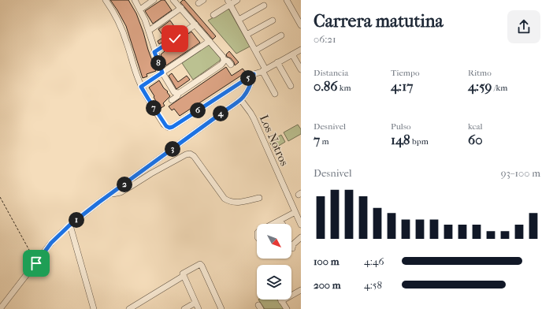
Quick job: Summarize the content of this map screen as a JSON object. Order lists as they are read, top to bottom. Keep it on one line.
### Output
{"streets":{"street":["Los Notros"]},"north":"bottom right","page":{"heading":["Carrera matutina","06:21"],"stats":[["Distancia","0.86 km"],["Tiempo","4:17"],["Ritmo","4:59 /km"],["Desnivel","7 m"],["Pulso","148 bpm"],["kcal","60"]],"pins":["8","5","7","6","4","3","2","1"],"chart":["Desnivel","93–100 m"],"list":[{"name":"100 m","note":"4:46"},{"name":"200 m","note":"4:58"}]}}
